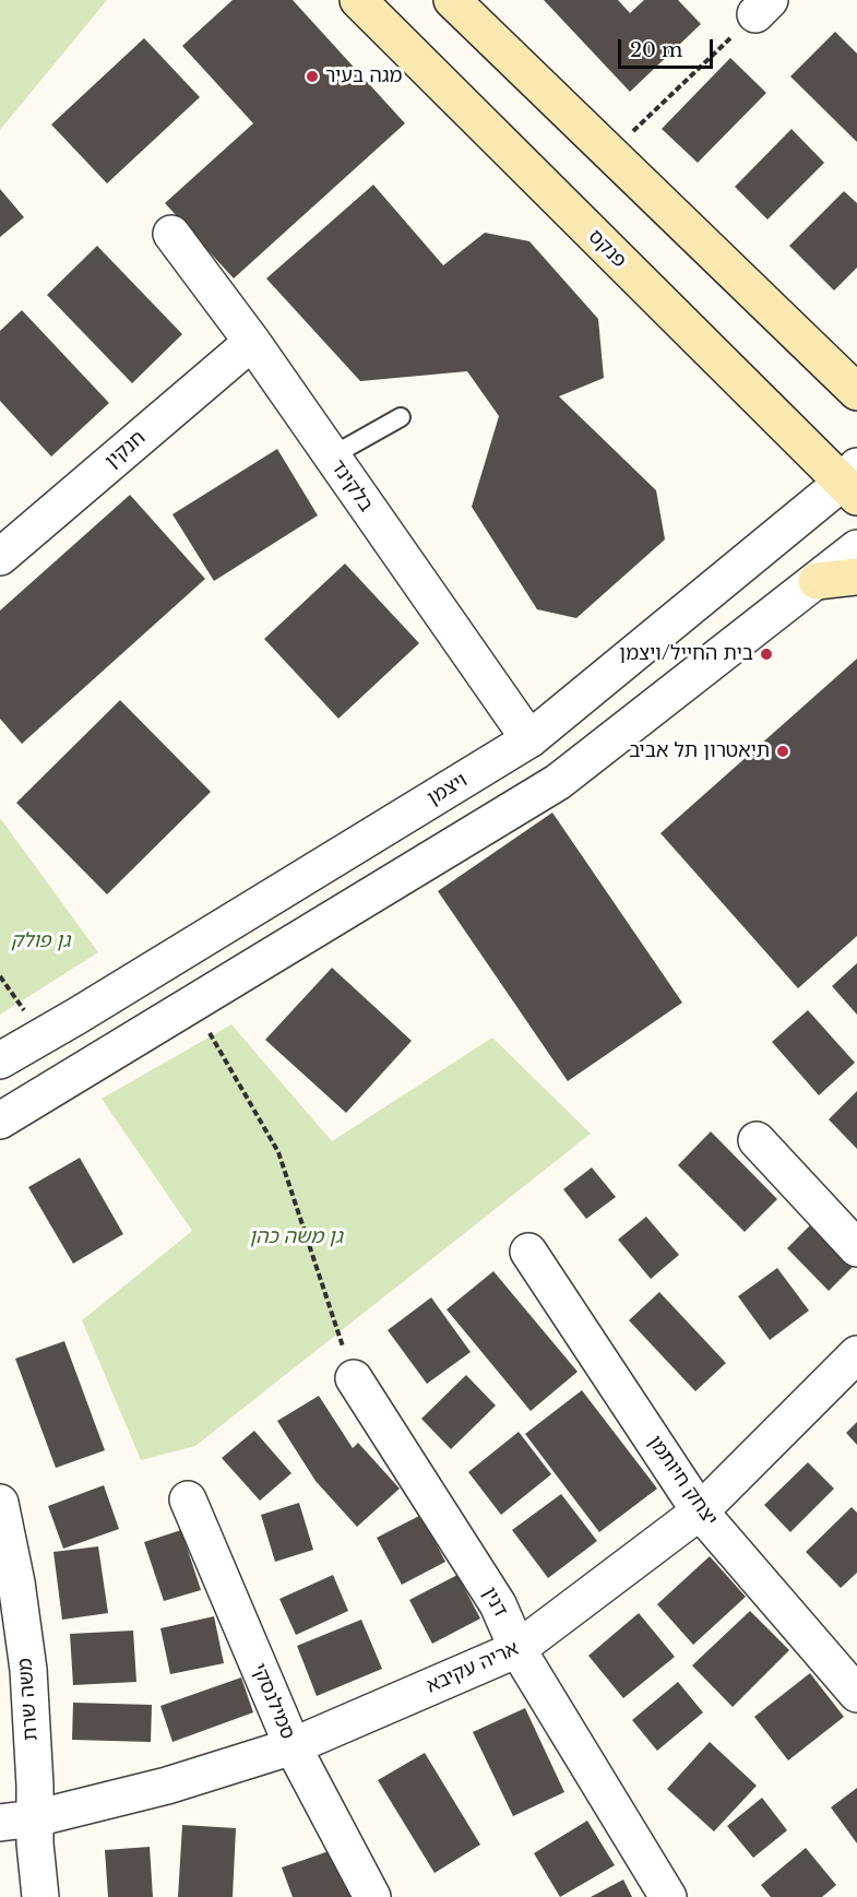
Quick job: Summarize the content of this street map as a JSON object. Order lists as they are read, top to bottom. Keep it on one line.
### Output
{"streets":{"main road":["פנקס"],"street":["חנקין","בלקינד","ויצמן","יצחק חיותמן","דנין","אריה עקיבא","משה שרת","סמילנסקי"]},"crossings":[["פנקס","ויצמן"],["חנקין","בלקינד"],["בלקינד","ויצמן"],["יצחק חיותמן","אריה עקיבא"],["דנין","אריה עקיבא"],["אריה עקיבא","משה שרת"],["אריה עקיבא","סמילנסקי"]],"parks":["גן פולק","גן משה כהן"],"places":["מגה בעיר","בית החייל/ויצמן","תיאטרון תל אביב"],"scale_bar":"20 m"}
